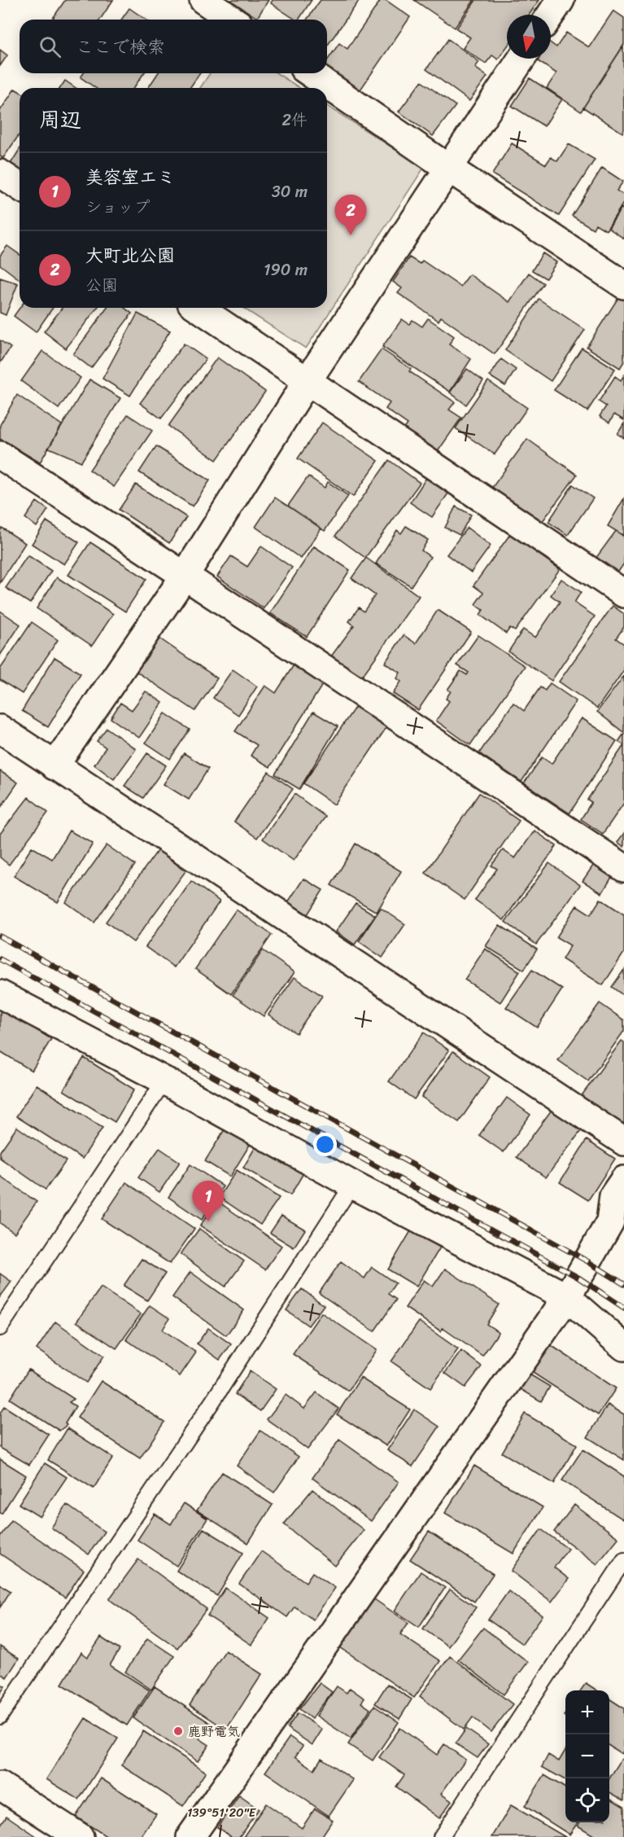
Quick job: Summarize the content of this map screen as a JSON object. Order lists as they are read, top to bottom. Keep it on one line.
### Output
{"places":["鹿野電気"],"north":"bottom","page":{"search":"ここで検索","heading":["周辺","2件"],"list":[{"mark":"1","name":"美容室エミ","note":"ショップ","value":"30 m"},{"mark":"2","name":"大町北公園","note":"公園","value":"190 m"}],"pins":["2","1"],"map_buttons":["+","−"]},"coordinates":["139°51'20\"E"]}
